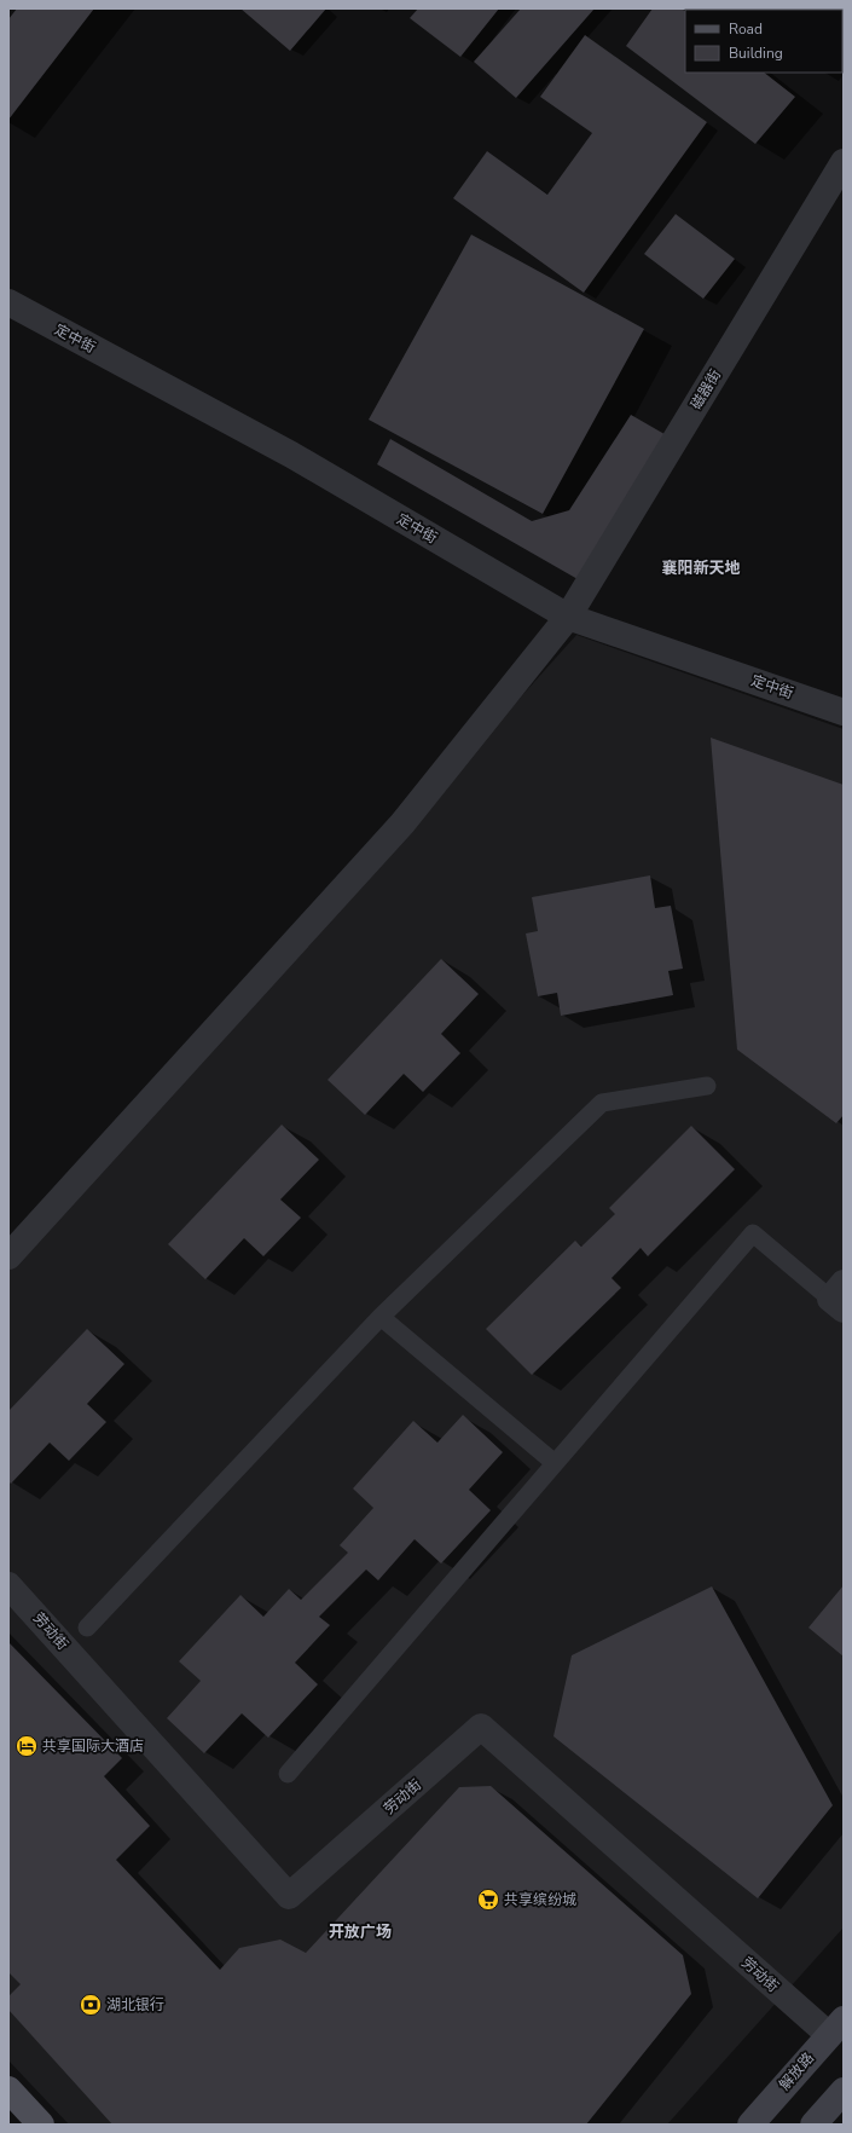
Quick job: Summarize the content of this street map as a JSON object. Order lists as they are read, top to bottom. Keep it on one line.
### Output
{"streets":{"main road":["解放路"],"street":["定中街","磁器街","劳动街"]},"crossings":[["定中街","磁器街"],["劳动街","解放路"]],"districts":["襄阳新天地","开放广场"],"places":{"hotel":["共享国际大酒店"],"supermarket":["共享缤纷城"],"bank":["湖北银行"]},"legend":["Road","Building"]}
